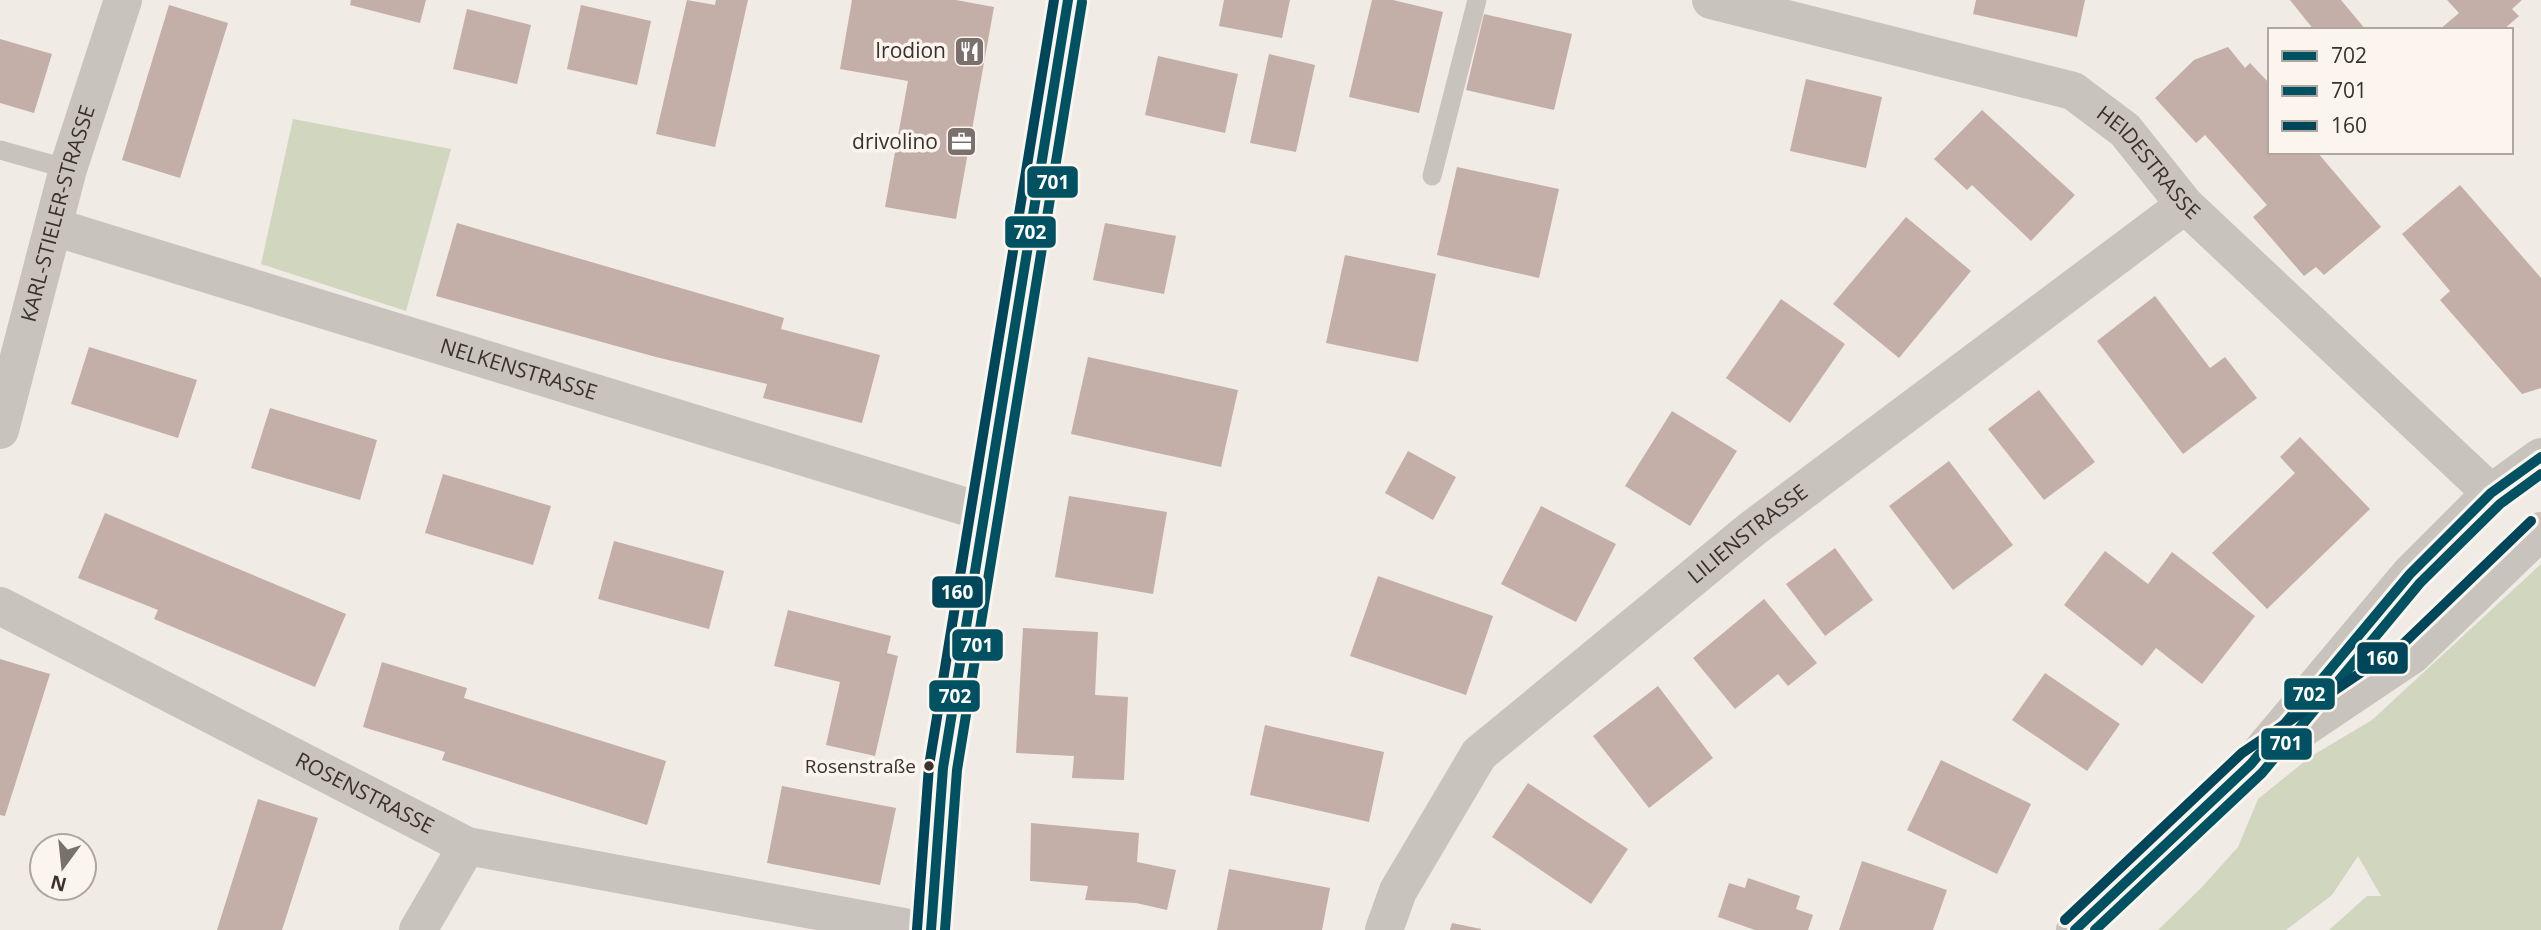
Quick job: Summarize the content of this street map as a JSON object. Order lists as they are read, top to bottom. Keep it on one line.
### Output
{"streets":{"street":["HEIDESTRASSE","KARL-STIELER-STRASSE","NELKENSTRASSE","LILIENSTRASSE","ROSENSTRASSE"]},"crossings":[["HEIDESTRASSE","LILIENSTRASSE"],["KARL-STIELER-STRASSE","NELKENSTRASSE"]],"places":{"restaurant":["Irodion"],"office":["drivolino"],"other":["Rosenstraße"]},"lines":["transit line 702","transit line 160","transit line 701"],"legend":["702","701","160"],"north":"bottom"}
